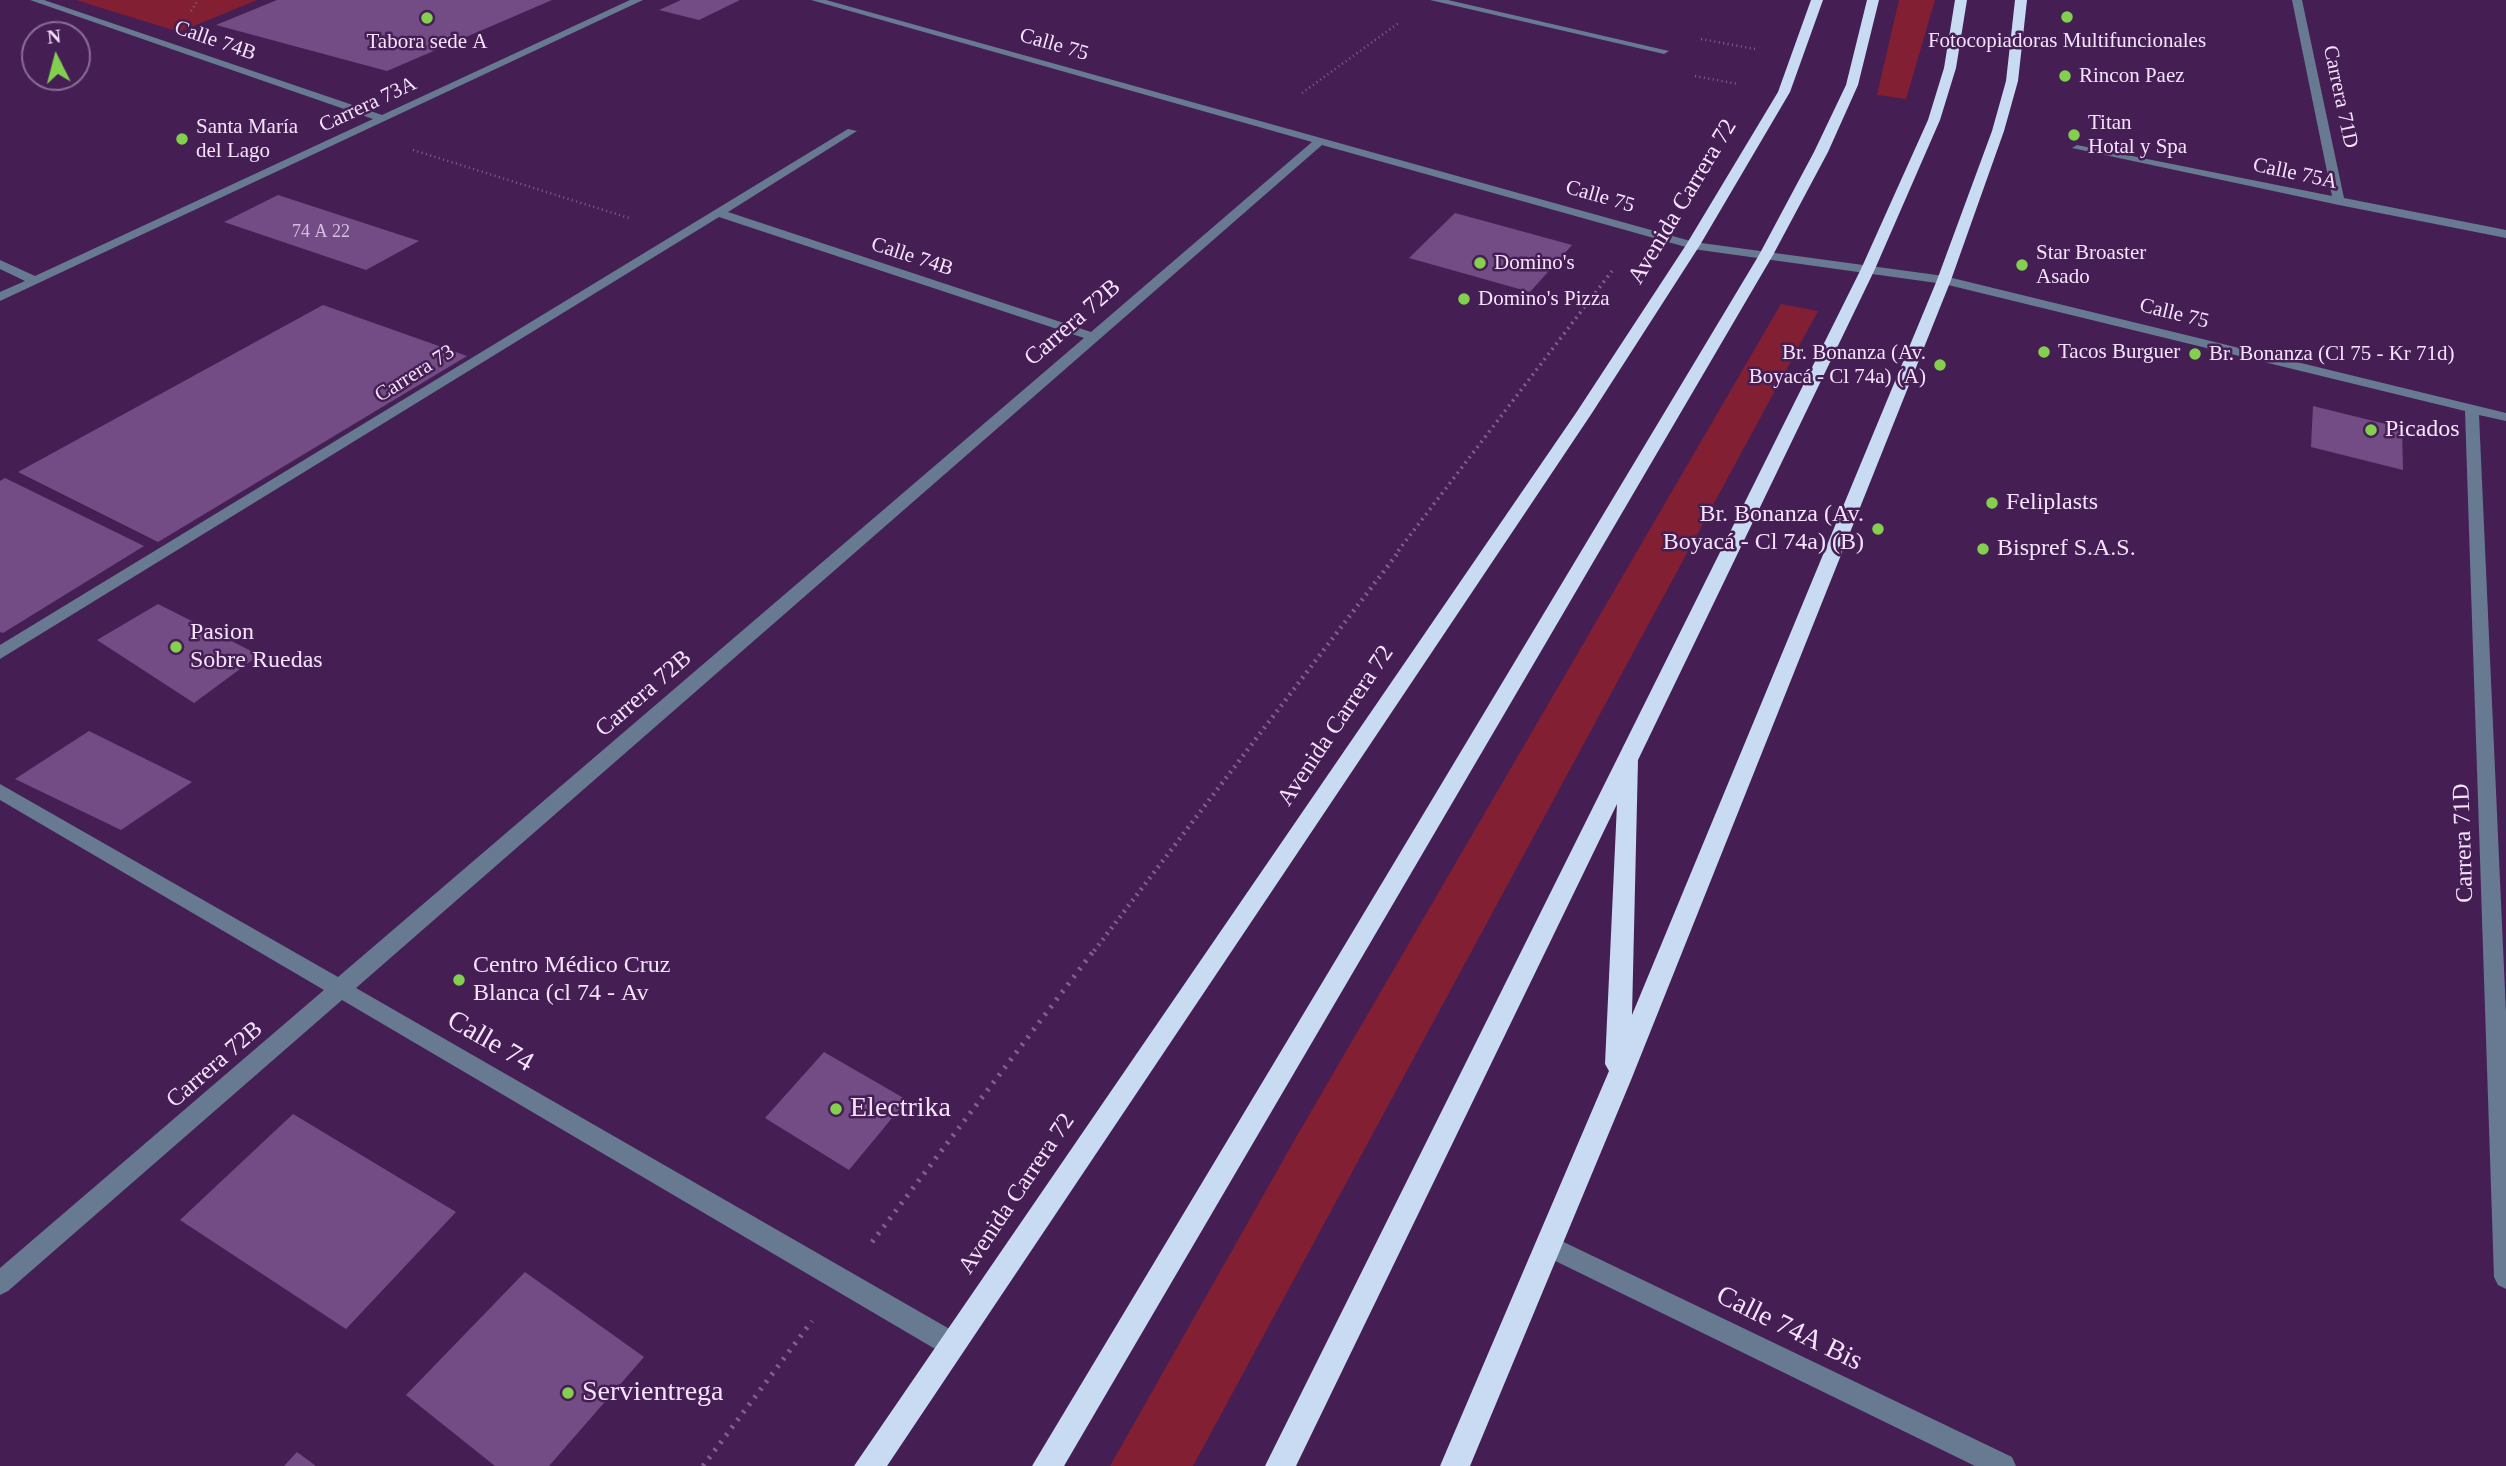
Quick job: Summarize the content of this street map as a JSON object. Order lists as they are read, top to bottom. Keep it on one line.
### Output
{"streets":{"highway":["Avenida Carrera 72"],"street":["Calle 74B","Calle 75","Carrera 71D","Carrera 73A","Calle 75A","Carrera 72B","Carrera 73","Calle 74","Calle 74A Bis"]},"crossings":[["Calle 74B","Carrera 73A"],["Calle 74B","Carrera 72B"],["Calle 74B","Carrera 73"],["Calle 75","Carrera 71D"],["Calle 75","Avenida Carrera 72"],["Calle 75","Carrera 72B"],["Carrera 71D","Calle 75A"],["Avenida Carrera 72","Calle 74"],["Carrera 72B","Calle 74"]],"places":["Fotocopiadoras Multifuncionales","Tabora sede A","Rincon Paez","Titan Hotal y Spa","Santa María del Lago","Domino's","Star Broaster Asado","Domino's Pizza","Tacos Burguer","Br. Bonanza (Cl 75 - Kr 71d)","Br. Bonanza (Av. Boyacá - Cl 74a) (A)","Picados","Feliplasts","Br. Bonanza (Av. Boyacá - Cl 74a) (B)","Bispref S.A.S.","Pasion Sobre Ruedas","Centro Médico Cruz Blanca (cl 74 - Av","Electrika","Servientrega"],"house_numbers":["74 A 22"],"north":"top"}
